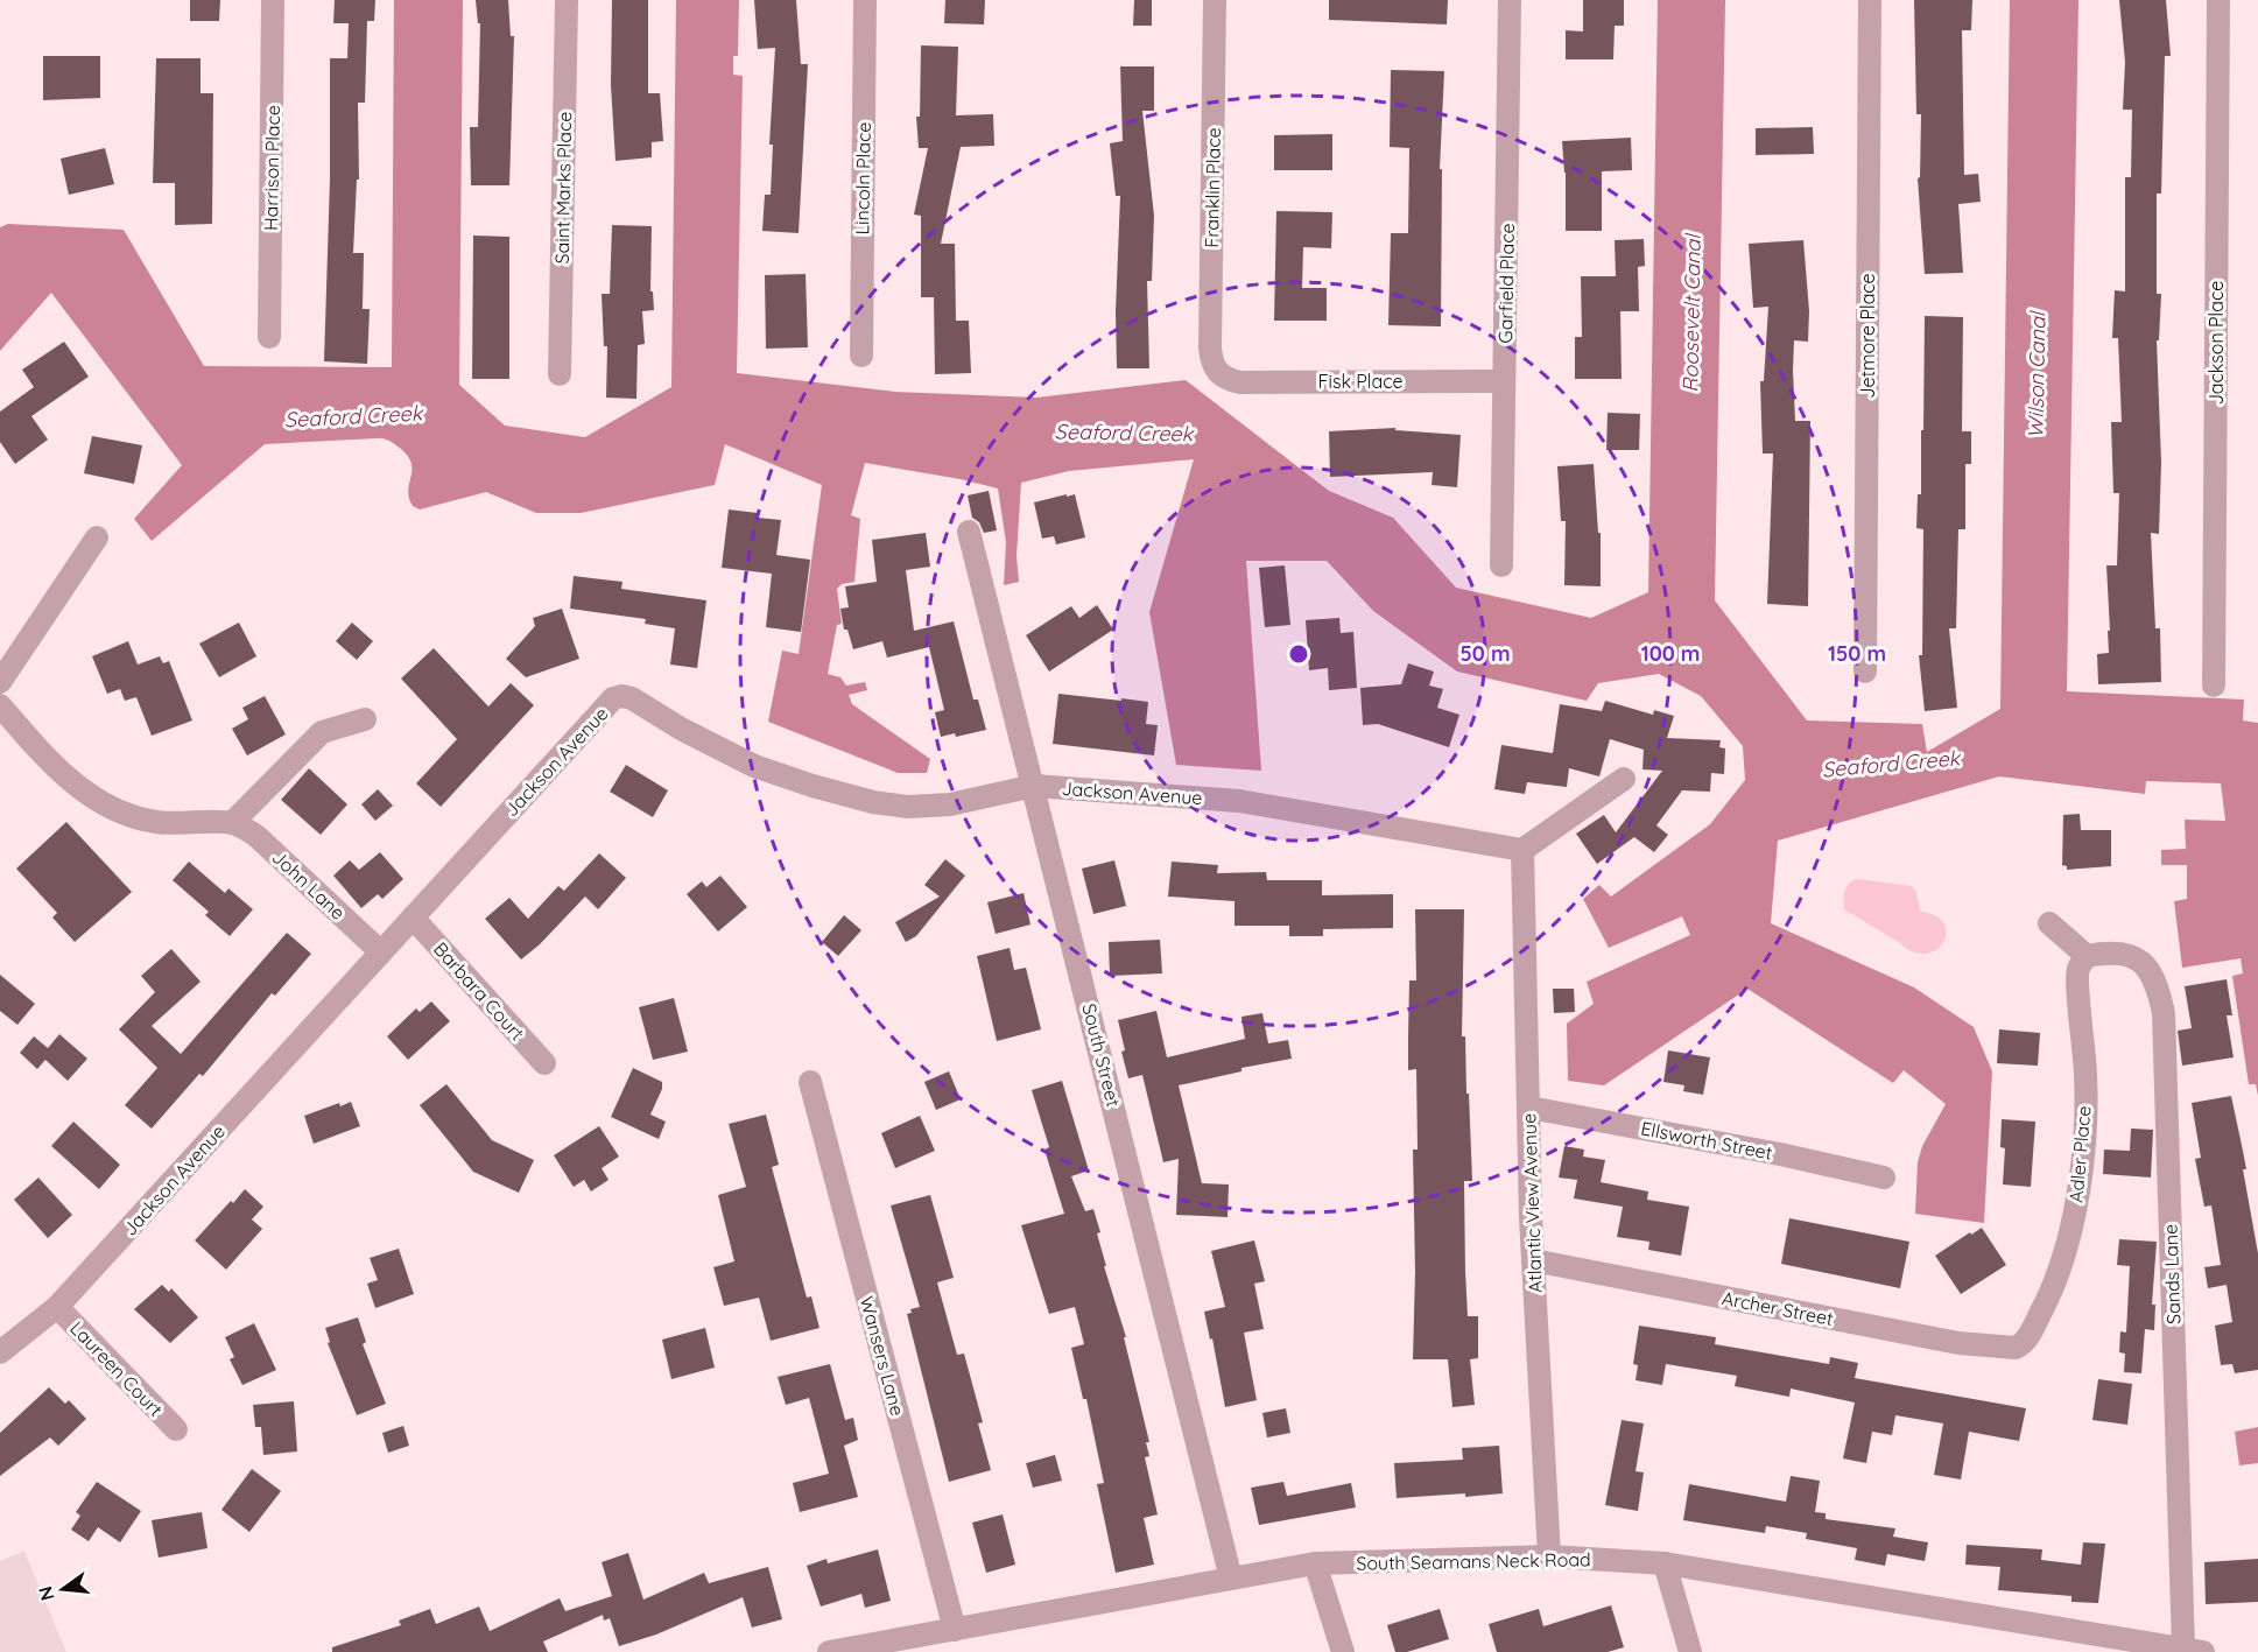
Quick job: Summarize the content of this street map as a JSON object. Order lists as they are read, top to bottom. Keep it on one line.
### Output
{"streets":{"street":["Harrison Place","Lincoln Place","Saint Marks Place","Franklin Place","Garfield Place","Jetmore Place","Jackson Place","Fisk Place","Jackson Avenue","John Lane","Barbara Court","South Street","Ellsworth Street","Adler Place","Atlantic View Avenue","Sands Lane","Archer Street","Wansers Lane","Laureen Court","South Seamans Neck Road"]},"crossings":[["Franklin Place","Fisk Place"],["Garfield Place","Fisk Place"],["Jackson Avenue","John Lane"],["Jackson Avenue","Barbara Court"],["Jackson Avenue","South Street"],["Jackson Avenue","Atlantic View Avenue"],["Jackson Avenue","Laureen Court"],["South Street","South Seamans Neck Road"],["Ellsworth Street","Atlantic View Avenue"],["Adler Place","Sands Lane"],["Adler Place","Archer Street"],["Atlantic View Avenue","Archer Street"],["Atlantic View Avenue","South Seamans Neck Road"],["Sands Lane","South Seamans Neck Road"],["Wansers Lane","South Seamans Neck Road"]],"water":["Roosevelt Canal","Wilson Canal","Seaford Creek"],"north":"left","rings":["50 m","100 m","150 m"]}
